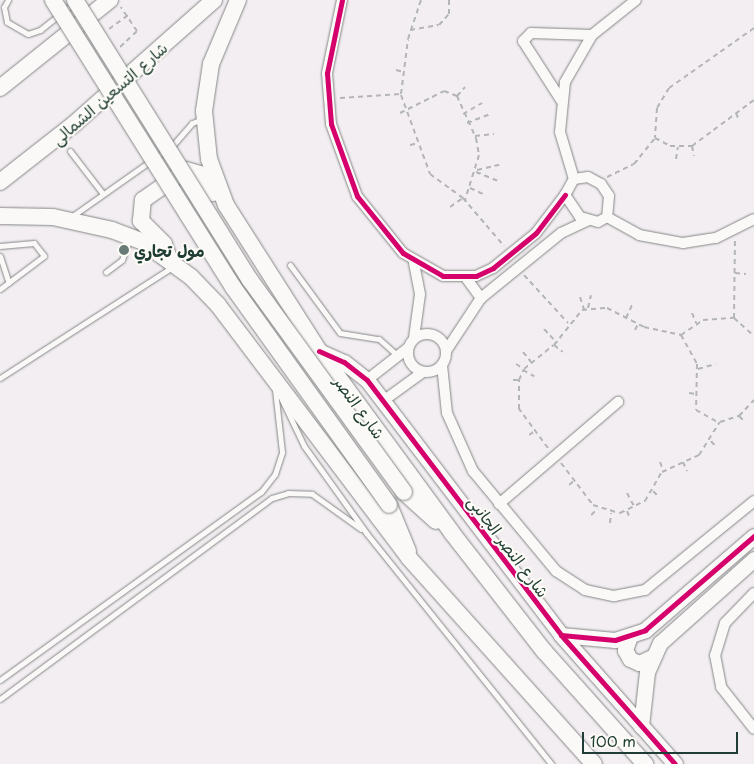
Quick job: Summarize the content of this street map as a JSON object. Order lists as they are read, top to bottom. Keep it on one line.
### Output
{"streets":{"main road":["شارع التسعين الشمالى","شارع النصر"],"street":["شارع النصر الجانبى"]},"crossings":[["شارع النصر","شارع النصر الجانبى"]],"places":["مول تجاري"],"scale_bar":"100 m"}
